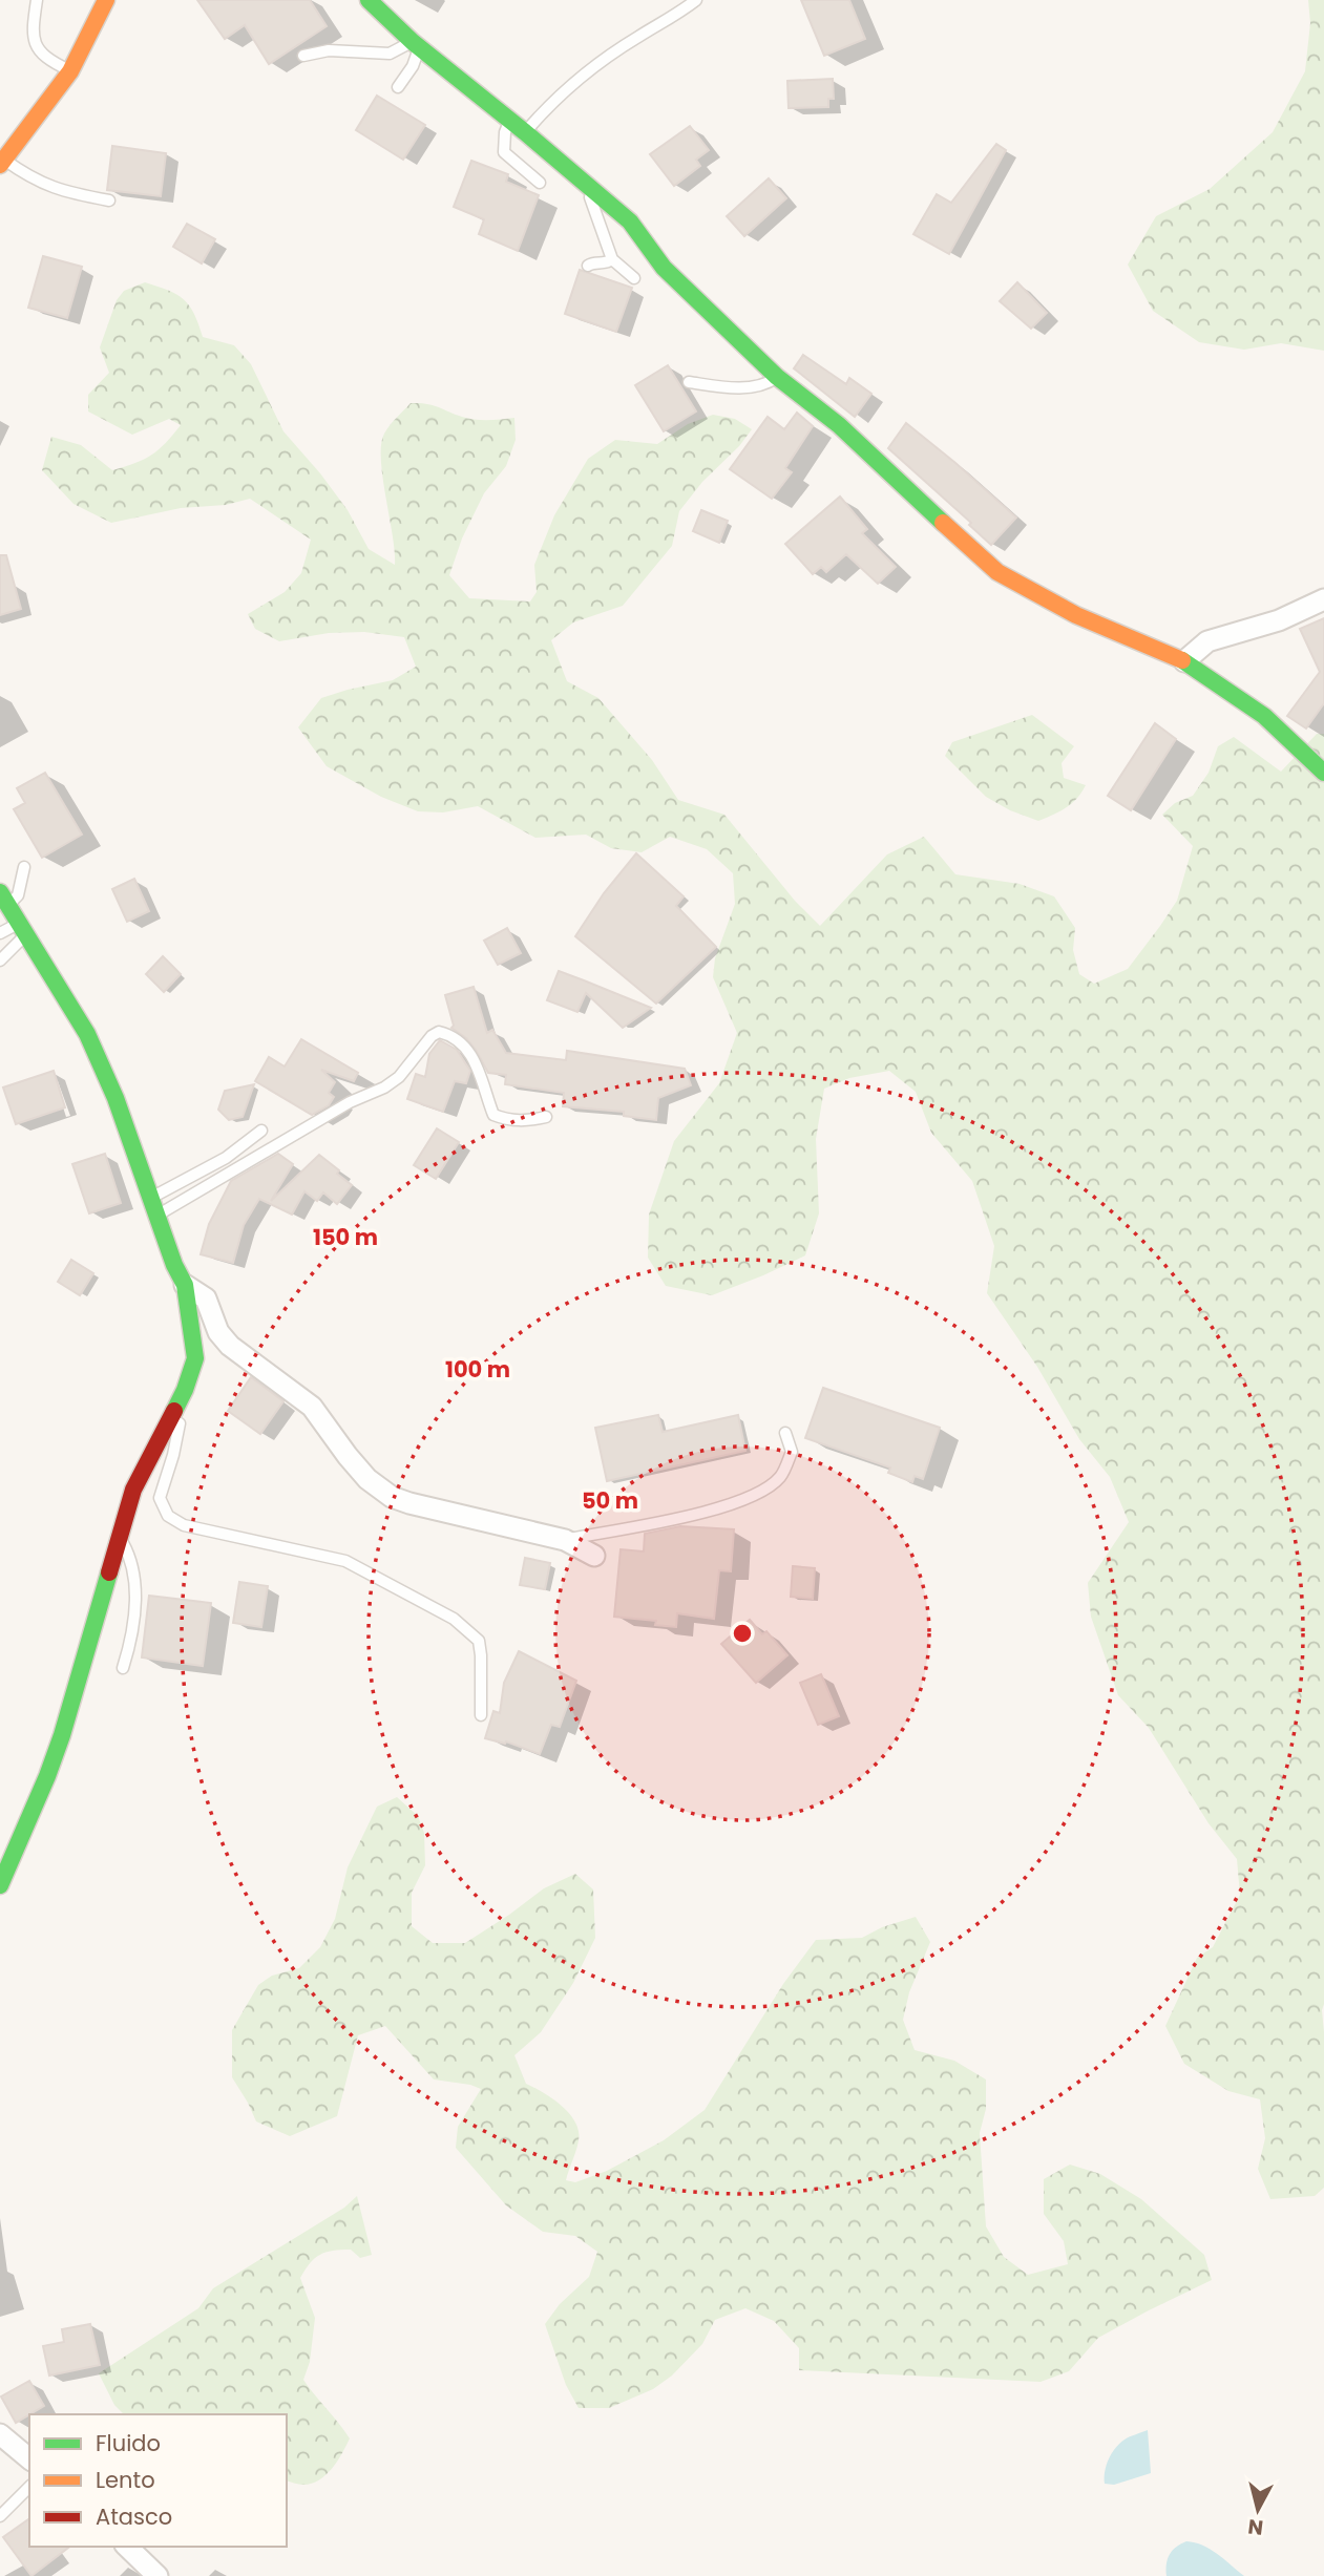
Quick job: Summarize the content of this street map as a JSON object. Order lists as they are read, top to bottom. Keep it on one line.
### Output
{"legend":["Fluido","Lento","Atasco"],"north":"bottom","rings":["150 m","100 m","50 m"]}
